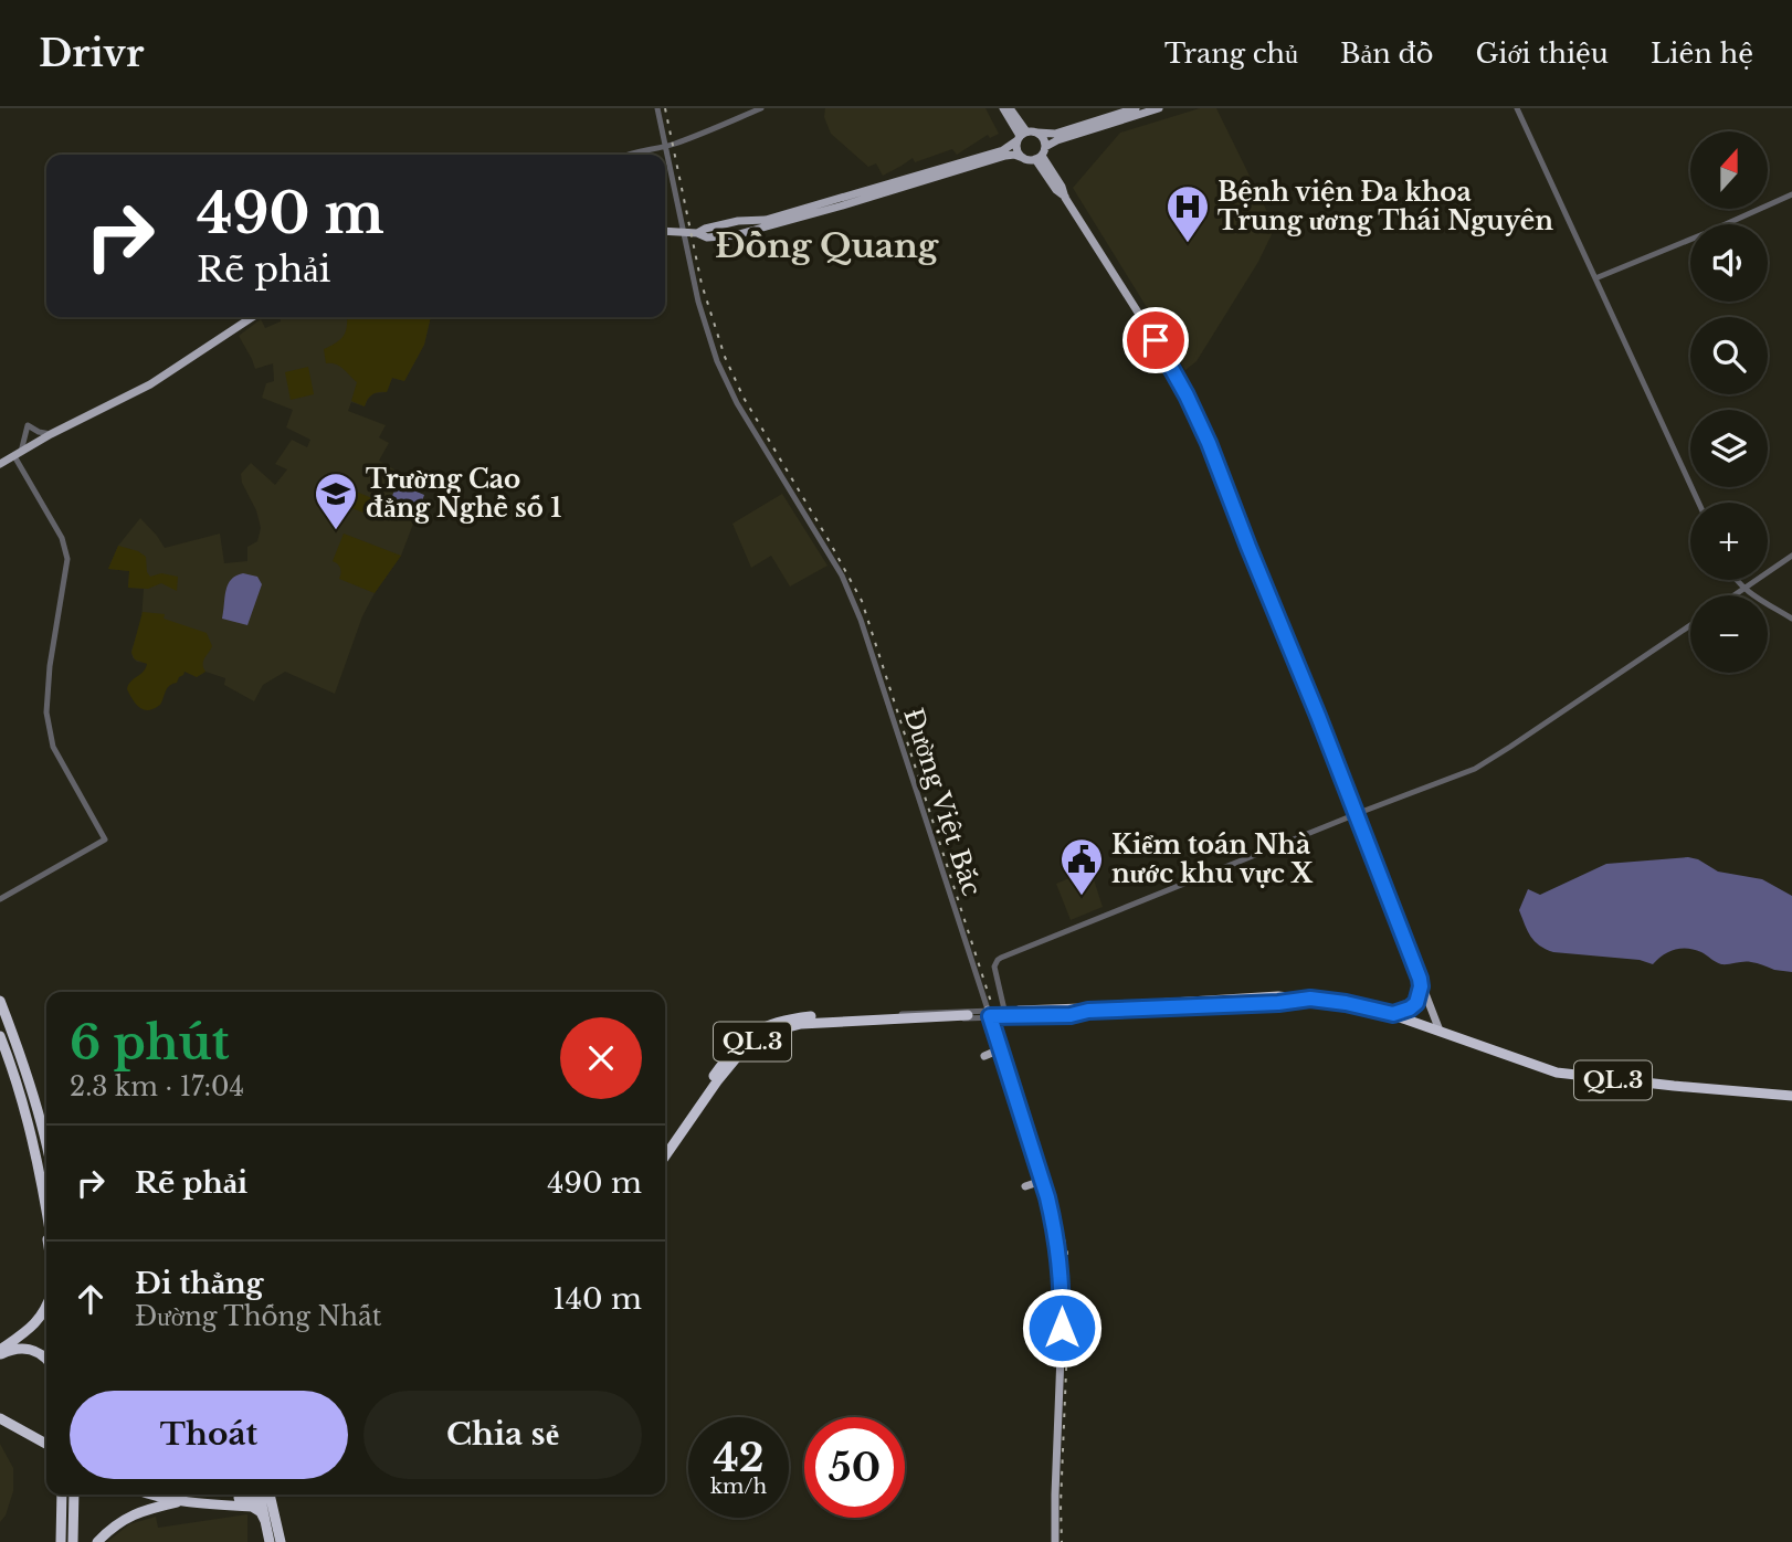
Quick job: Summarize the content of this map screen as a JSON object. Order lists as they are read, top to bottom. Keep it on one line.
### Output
{"streets":{"highway":["QL.3"],"main road":["Đường Việt Bắc"]},"districts":["Đồng Quang"],"places":{"hospital":["Bệnh viện Đa khoa Trung ương Thái Nguyên"],"school or university":["Trường Cao đẳng Nghề số 1"],"public building":["Kiểm toán Nhà nước khu vực X"]},"north":"top","page":{"header":"Drivr","nav":["Trang chủ","Bản đồ","Giới thiệu","Liên hệ"],"map_buttons":["+","−"],"turn":["490 m","Rẽ phải"],"heading":["6 phút","2.3 km · 17:04"],"list":[{"name":"Rẽ phải","value":"490 m"},{"name":"Đi thẳng","note":"Đường Thống Nhất","value":"140 m"}],"buttons":["Thoát","Chia sẻ"],"speed":"42 km/h","limit":"50"}}
